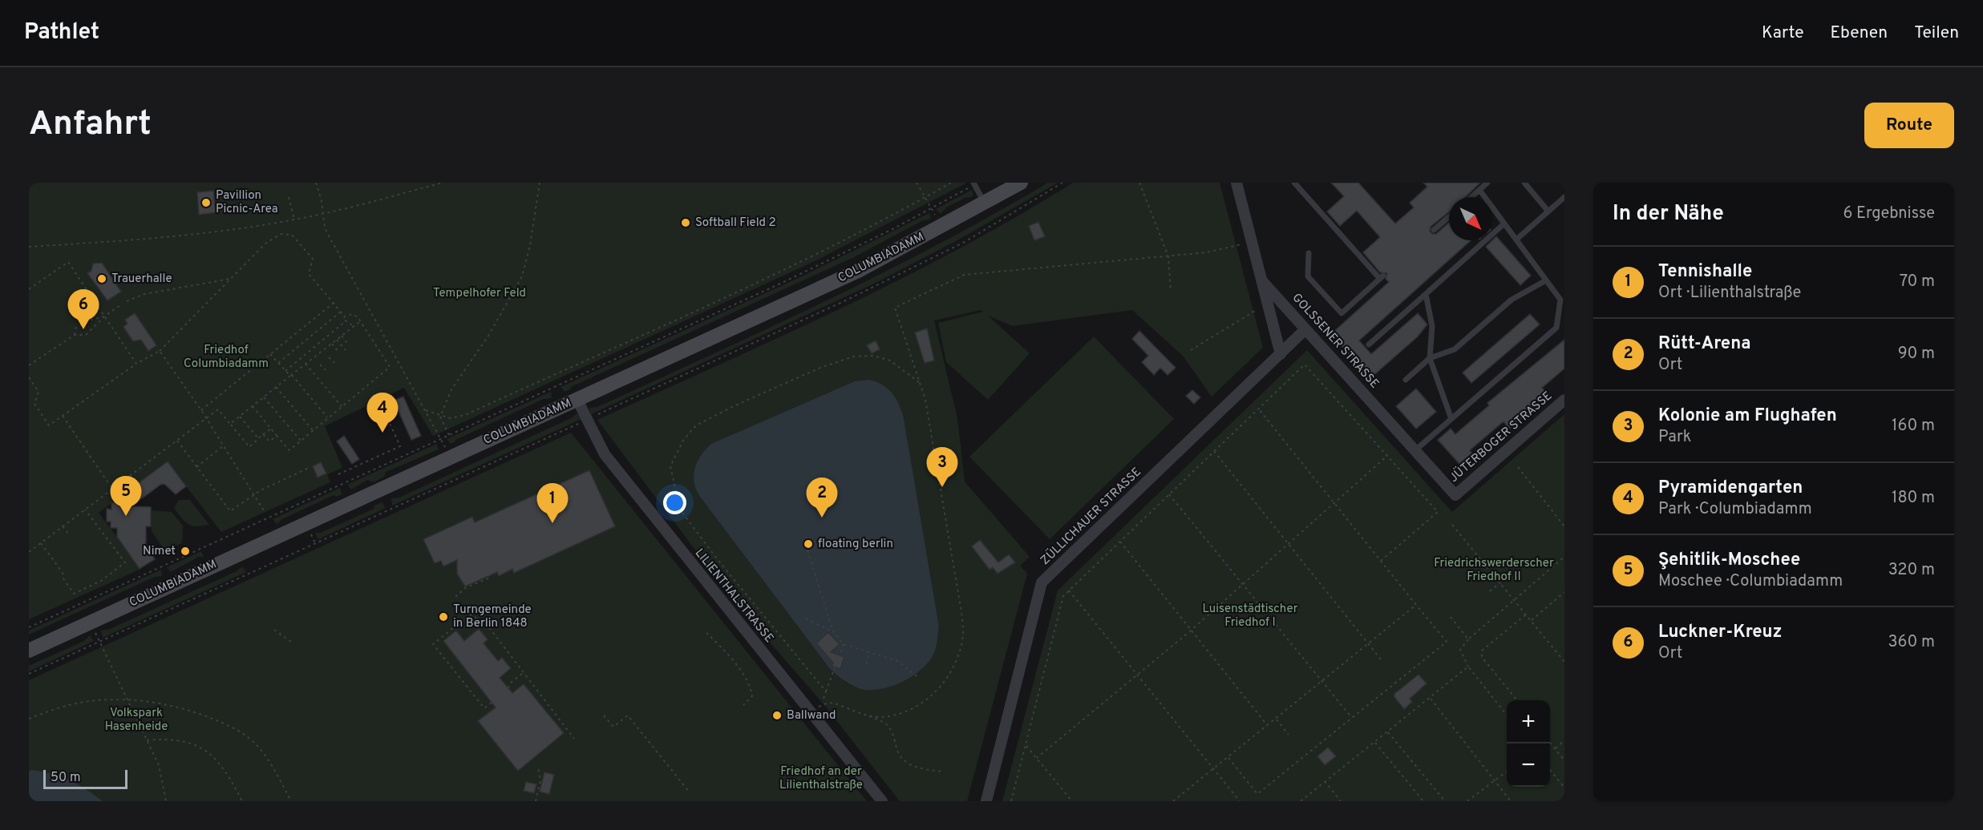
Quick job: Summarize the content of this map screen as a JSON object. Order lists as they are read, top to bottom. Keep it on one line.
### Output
{"streets":{"main road":["COLUMBIADAMM"],"street":["GOLSSENER STRASSE","JÜTERBOGER STRASSE","ZÜLLICHAUER STRASSE","LILIENTHALSTRASSE"]},"crossings":[["COLUMBIADAMM","LILIENTHALSTRASSE"],["GOLSSENER STRASSE","JÜTERBOGER STRASSE"],["GOLSSENER STRASSE","ZÜLLICHAUER STRASSE"]],"parks":["Tempelhofer Feld","Friedhof Columbiadamm","Friedrichswerderscher Friedhof II","Luisenstädtischer Friedhof I","Volkspark Hasenheide","Friedhof an der Lilienthalstraße"],"places":["Pavillion Picnic-Area","Softball Field 2","Trauerhalle","floating berlin","Nimet","Turngemeinde in Berlin 1848","Ballwand"],"scale_bar":"50 m","north":"bottom right","page":{"header":"Pathlet","nav":["Karte","Ebenen","Teilen"],"buttons":"Route","title":"Anfahrt","heading":["In der Nähe","6 Ergebnisse"],"list":[{"mark":"1","name":"Tennishalle","note":"Ort · Lilienthalstraße","value":"70 m"},{"mark":"2","name":"Rütt-Arena","note":"Ort","value":"90 m"},{"mark":"3","name":"Kolonie am Flughafen","note":"Park","value":"160 m"},{"mark":"4","name":"Pyramidengarten","note":"Park · Columbiadamm","value":"180 m"},{"mark":"5","name":"Şehitlik-Moschee","note":"Moschee · Columbiadamm","value":"320 m"},{"mark":"6","name":"Luckner-Kreuz","note":"Ort","value":"360 m"}],"pins":["6","4","3","5","2","1"],"map_buttons":["+","−"],"scale":"50 m"}}
